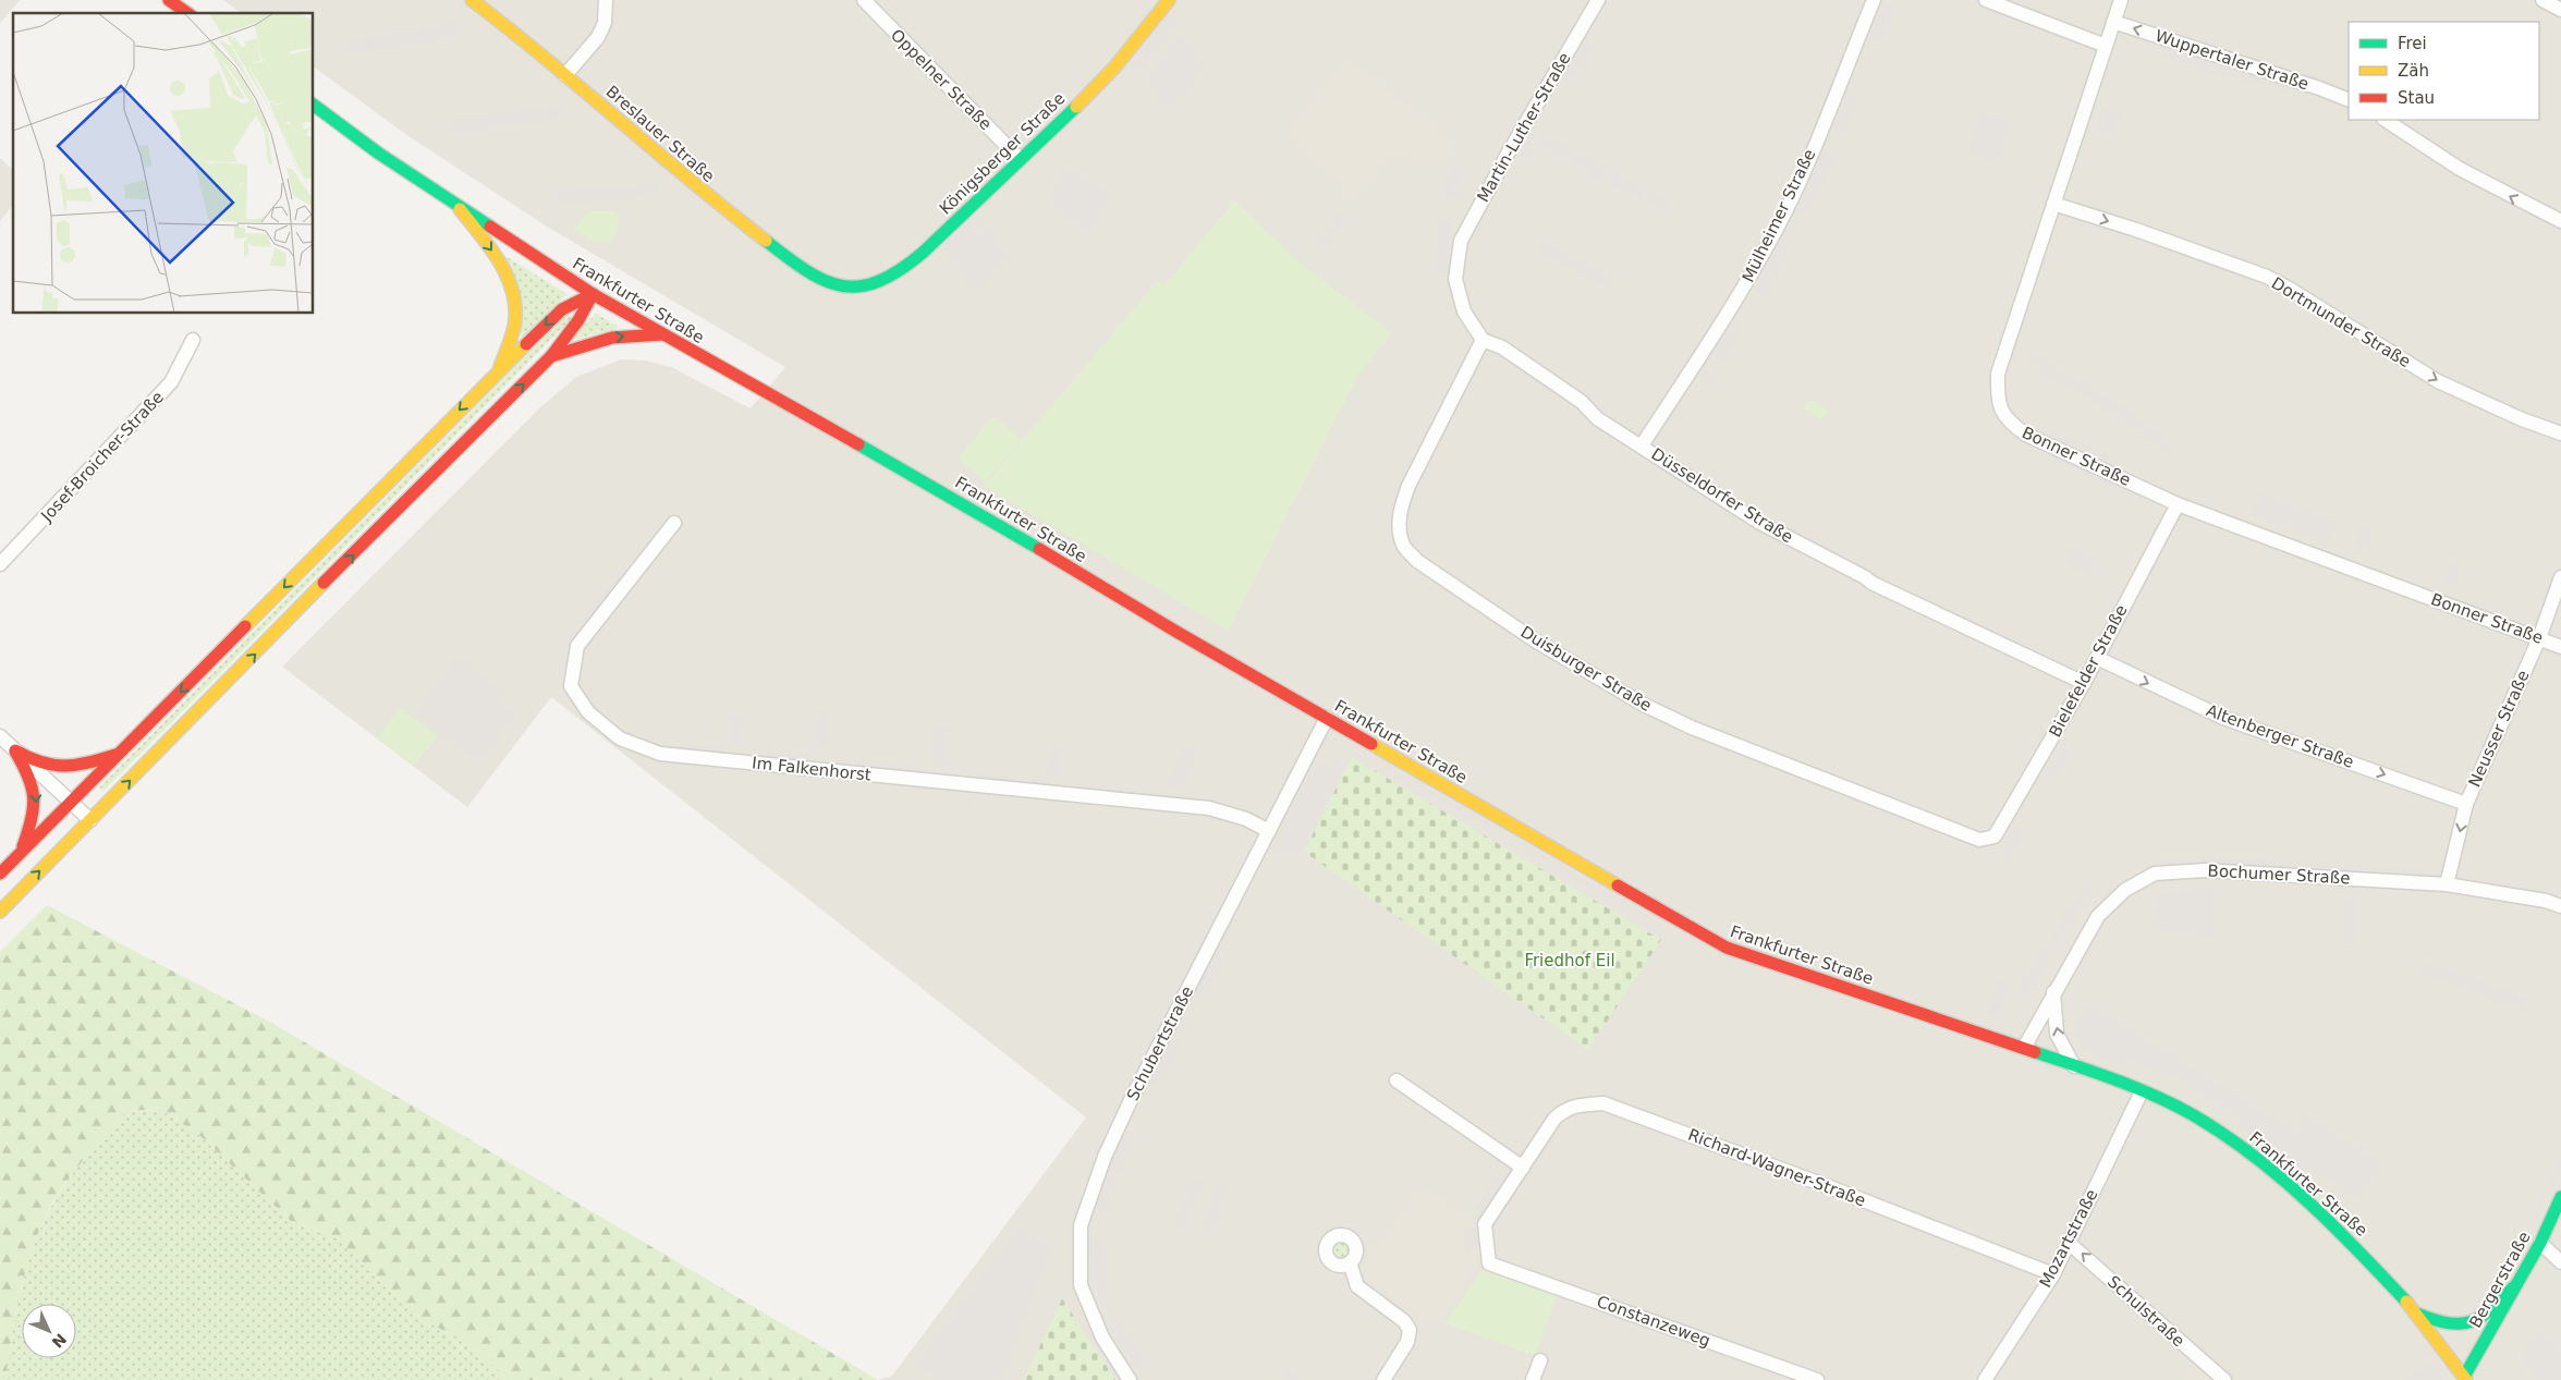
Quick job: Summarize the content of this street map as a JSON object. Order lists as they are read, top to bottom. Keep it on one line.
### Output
{"streets":{"main road":["Breslauer Straße","Königsberger Straße","Frankfurter Straße","Bergerstraße"],"street":["Wuppertaler Straße","Oppelner Straße","Martin-Luther-Straße","Mülheimer Straße","Dortmunder Straße","Josef-Broicher-Straße","Bonner Straße","Düsseldorfer Straße","Duisburger Straße","Bielefelder Straße","Neusser Straße","Altenberger Straße","Im Falkenhorst","Bochumer Straße","Schubertstraße","Richard-Wagner-Straße","Mozartstraße","Schulstraße","Constanzeweg"]},"crossings":[["Wuppertaler Straße","Bonner Straße"],["Oppelner Straße","Königsberger Straße"],["Martin-Luther-Straße","Düsseldorfer Straße"],["Breslauer Straße","Königsberger Straße"],["Mülheimer Straße","Düsseldorfer Straße"],["Frankfurter Straße","Bochumer Straße"],["Frankfurter Straße","Schubertstraße"],["Frankfurter Straße","Mozartstraße"],["Frankfurter Straße","Bergerstraße"],["Dortmunder Straße","Bonner Straße"],["Bonner Straße","Bielefelder Straße"],["Bonner Straße","Neusser Straße"],["Düsseldorfer Straße","Duisburger Straße"],["Düsseldorfer Straße","Bielefelder Straße"],["Duisburger Straße","Bielefelder Straße"],["Bielefelder Straße","Altenberger Straße"],["Neusser Straße","Altenberger Straße"],["Neusser Straße","Bochumer Straße"],["Im Falkenhorst","Schubertstraße"],["Richard-Wagner-Straße","Mozartstraße"],["Richard-Wagner-Straße","Constanzeweg"],["Mozartstraße","Schulstraße"]],"one_way":["Wuppertaler Straße","Dortmunder Straße","Altenberger Straße","Schulstraße"],"parks":["Friedhof Eil"],"legend":["Frei","Zäh","Stau"],"north":"bottom right"}
